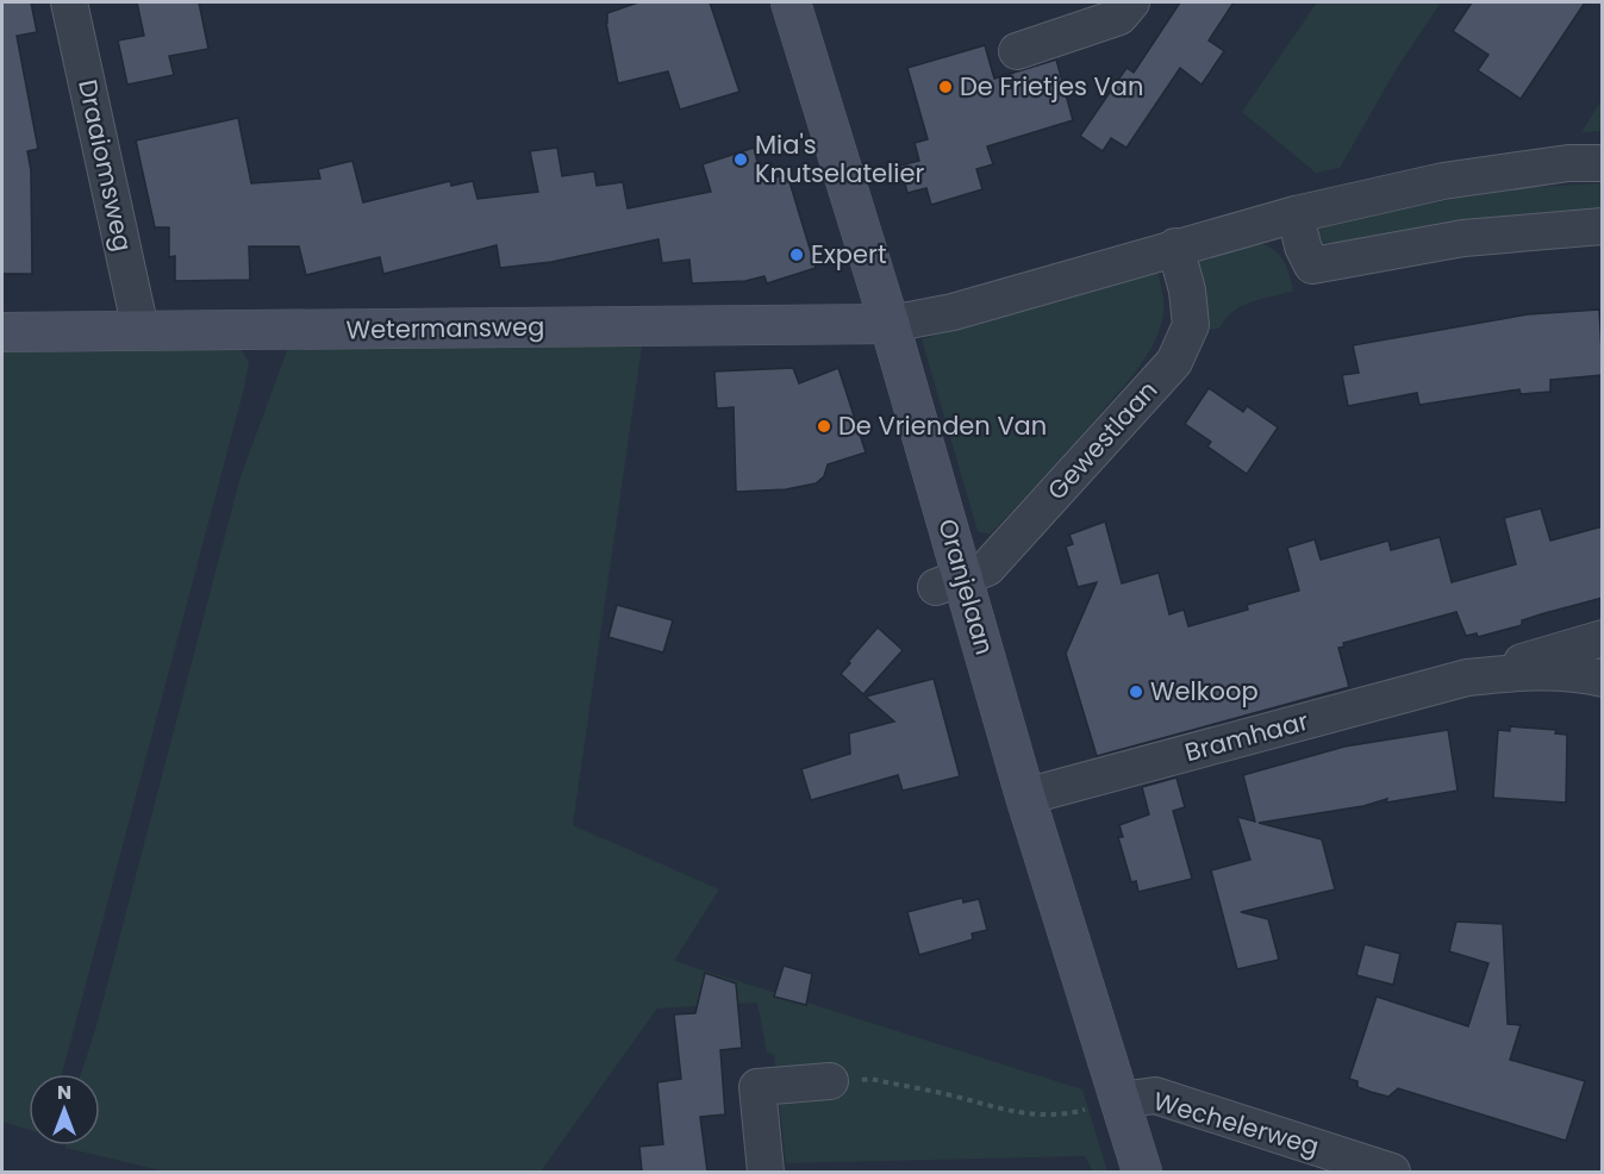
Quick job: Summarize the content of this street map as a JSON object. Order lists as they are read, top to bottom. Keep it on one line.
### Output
{"streets":{"street":["Draaiomsweg","Wetermansweg","Gewestlaan","Oranjelaan","Bramhaar","Wechelerweg"]},"crossings":[["Draaiomsweg","Wetermansweg"],["Wetermansweg","Oranjelaan"],["Gewestlaan","Oranjelaan"],["Oranjelaan","Bramhaar"],["Oranjelaan","Wechelerweg"]],"places":["De Frietjes Van","Mia's Knutselatelier","Expert","De Vrienden Van","Welkoop"],"north":"top"}
